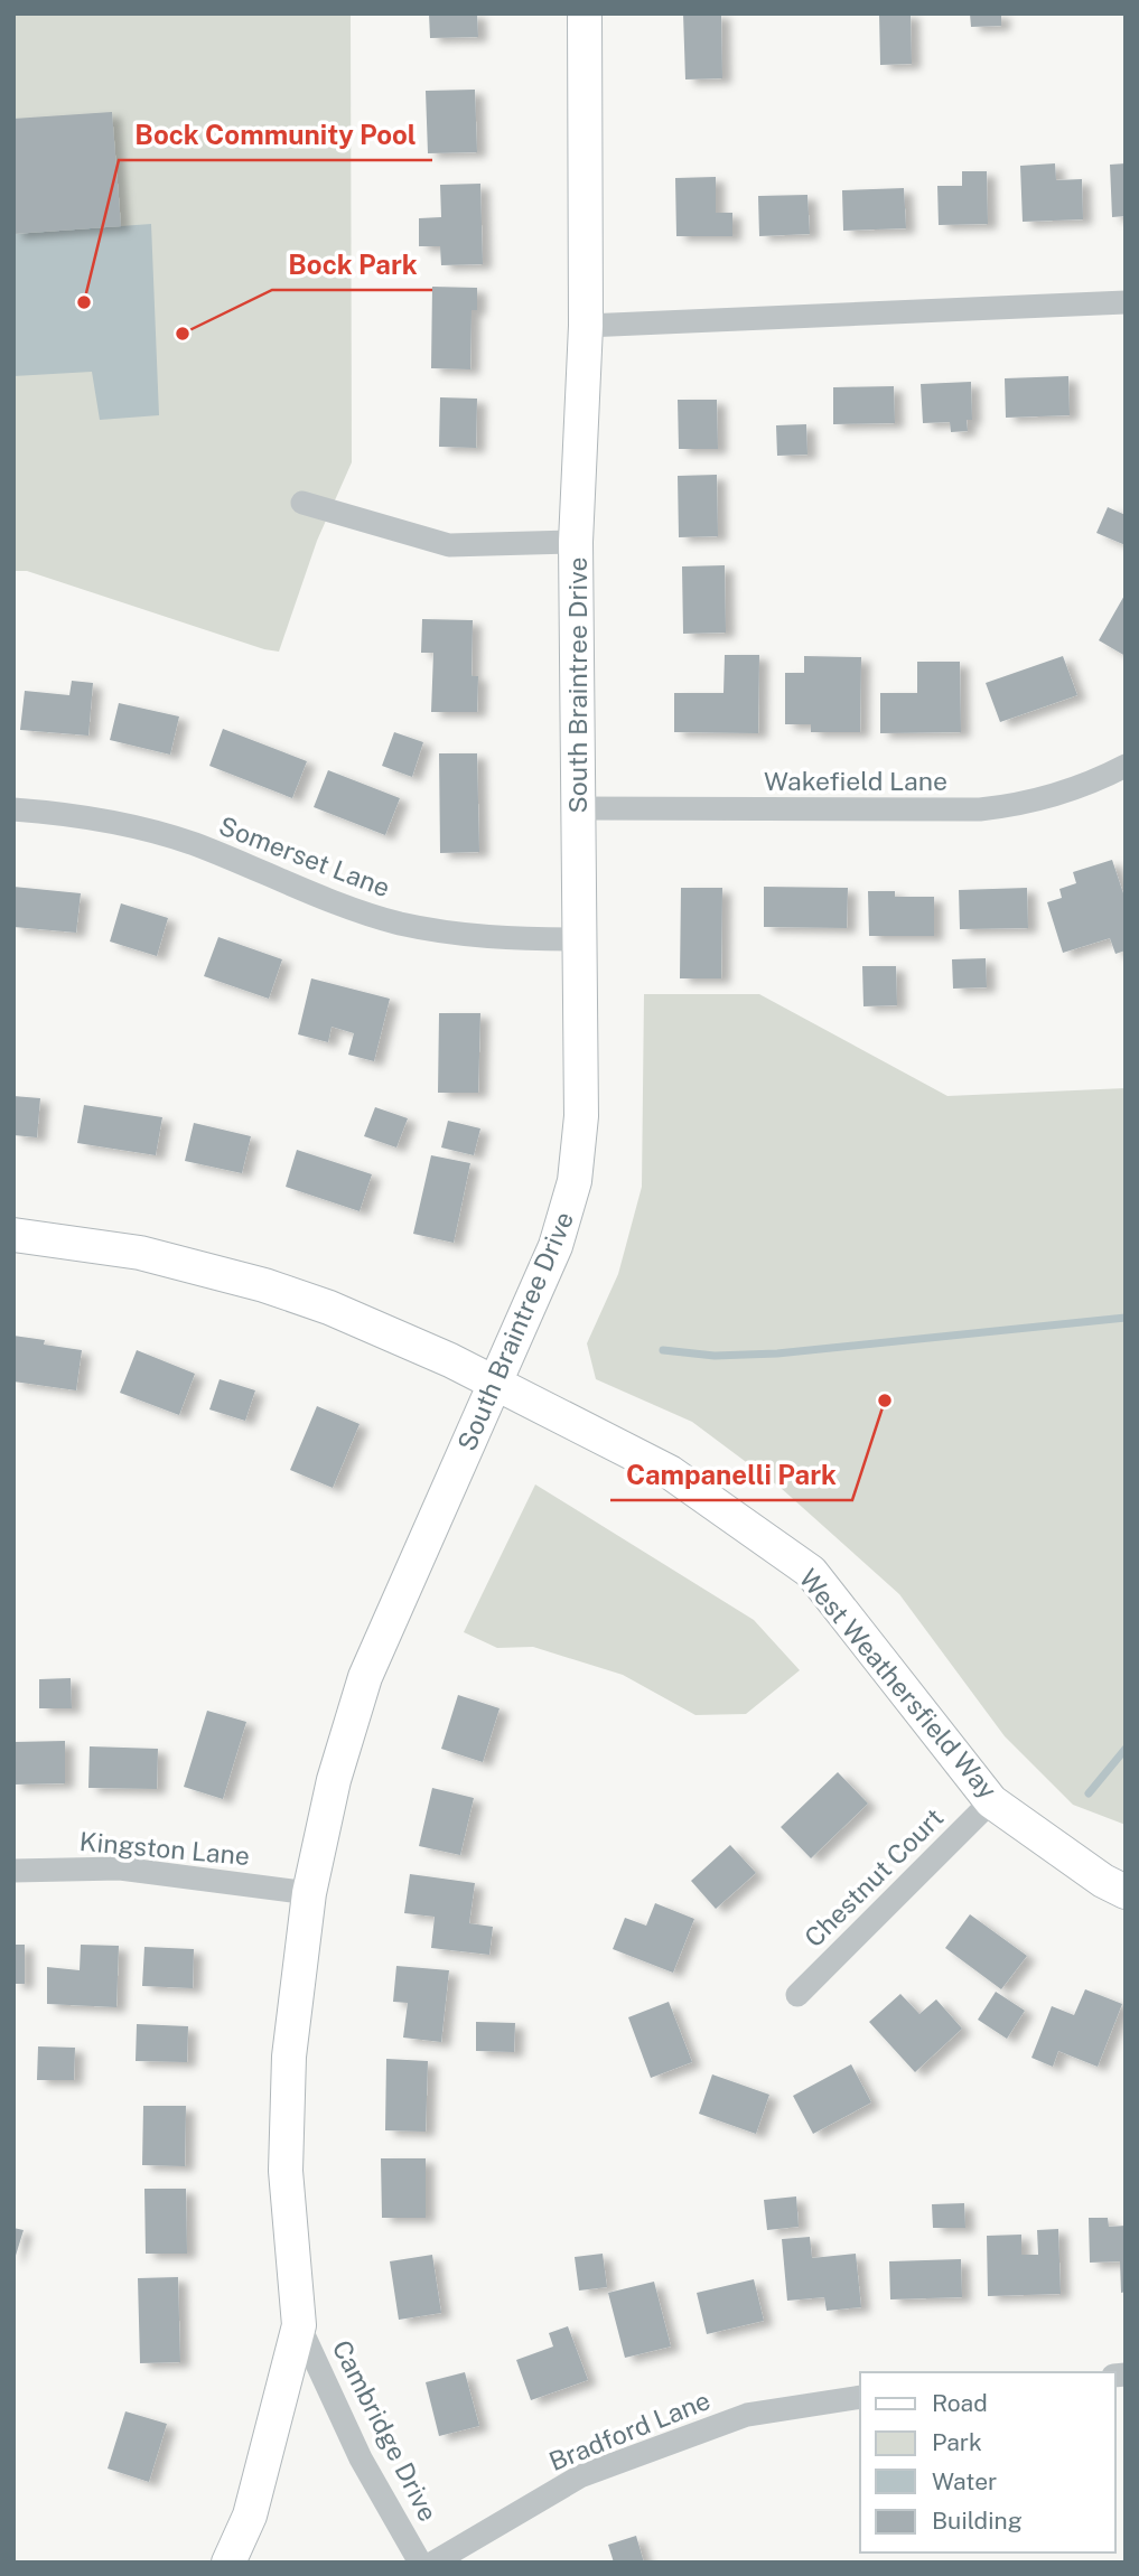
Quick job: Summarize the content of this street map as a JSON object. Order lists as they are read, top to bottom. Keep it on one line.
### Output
{"streets":{"street":["South Braintree Drive","Wakefield Lane","Somerset Lane","West Weathersfield Way","Kingston Lane","Chestnut Court","Cambridge Drive","Bradford Lane"]},"crossings":[["South Braintree Drive","Wakefield Lane"],["South Braintree Drive","Somerset Lane"],["South Braintree Drive","West Weathersfield Way"],["South Braintree Drive","Kingston Lane"],["South Braintree Drive","Cambridge Drive"],["West Weathersfield Way","Chestnut Court"]],"places":["Bock Community Pool","Bock Park","Campanelli Park"],"legend":["Road","Park","Water","Building"]}
